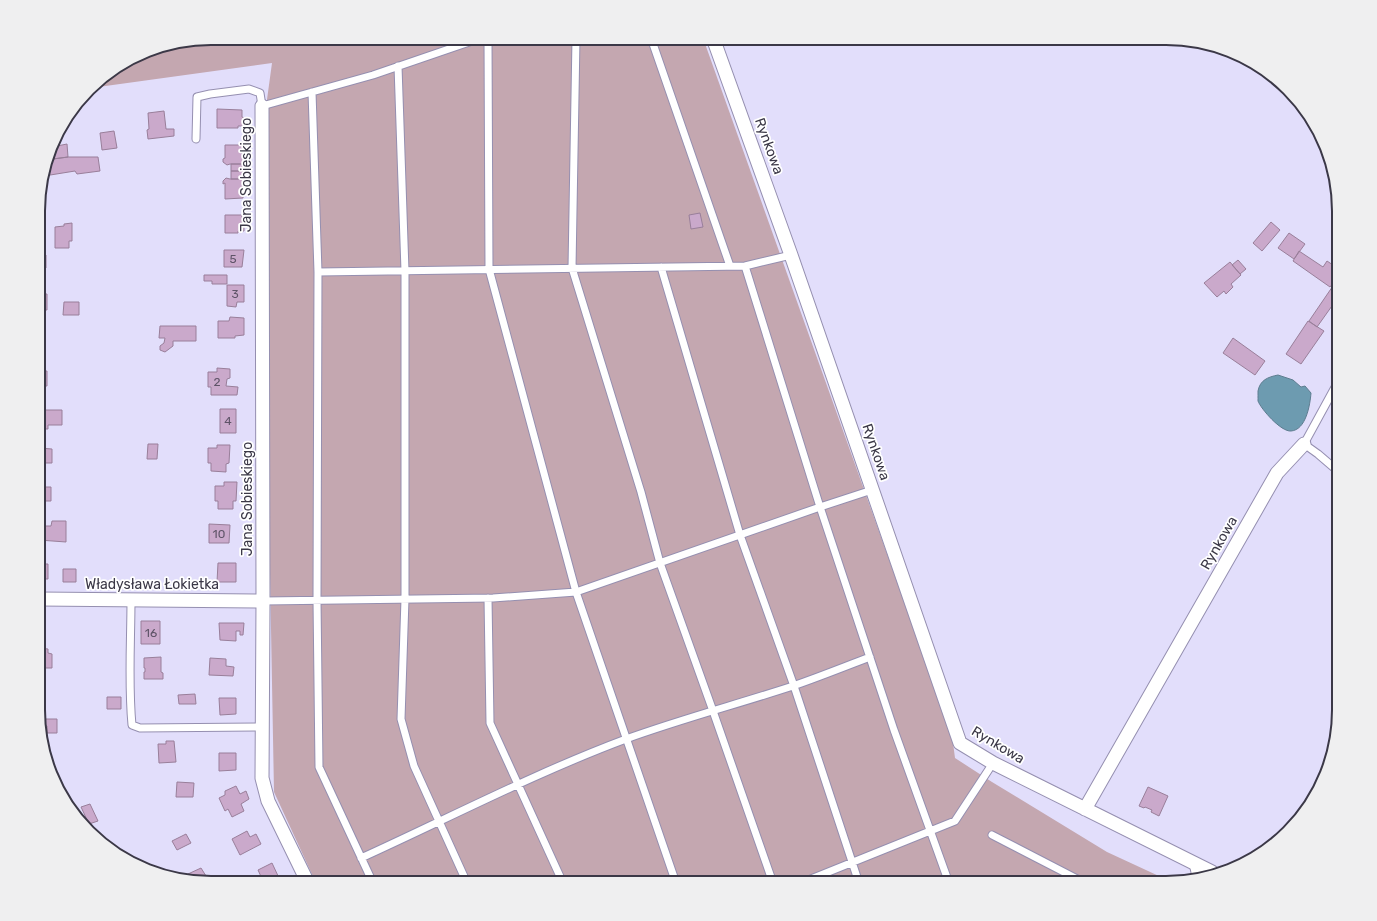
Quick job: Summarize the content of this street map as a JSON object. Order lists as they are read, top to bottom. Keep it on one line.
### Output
{"streets":{"street":["Rynkowa","Jana Sobieskiego","Władysława Łokietka"]},"crossings":[["Jana Sobieskiego","Władysława Łokietka"]],"house_numbers":["5","3","2","4","10","16"]}
